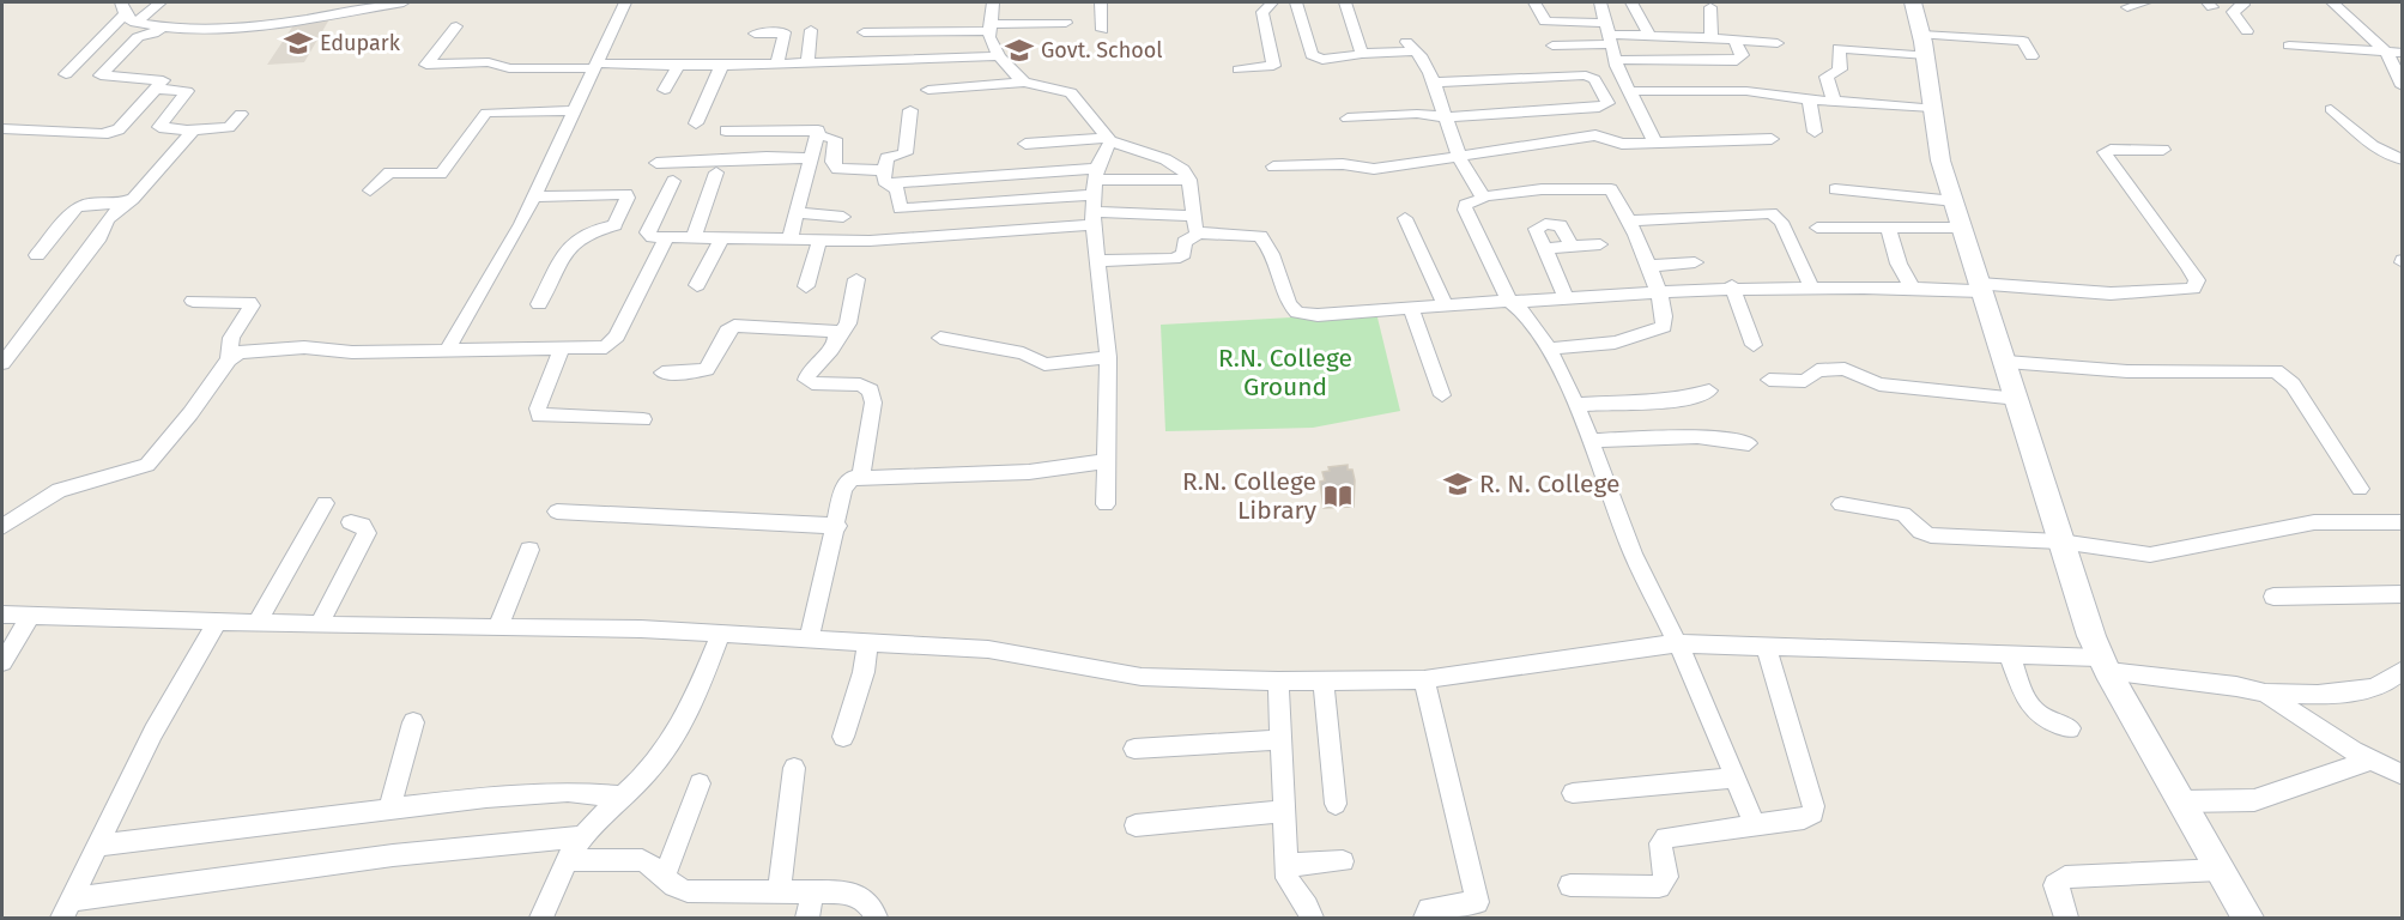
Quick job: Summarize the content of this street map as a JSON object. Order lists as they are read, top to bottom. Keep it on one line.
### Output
{"parks":["R.N. College Ground"],"places":{"school or university":["Edupark","Govt. School","R. N. College"],"library":["R.N. College Library"]}}
